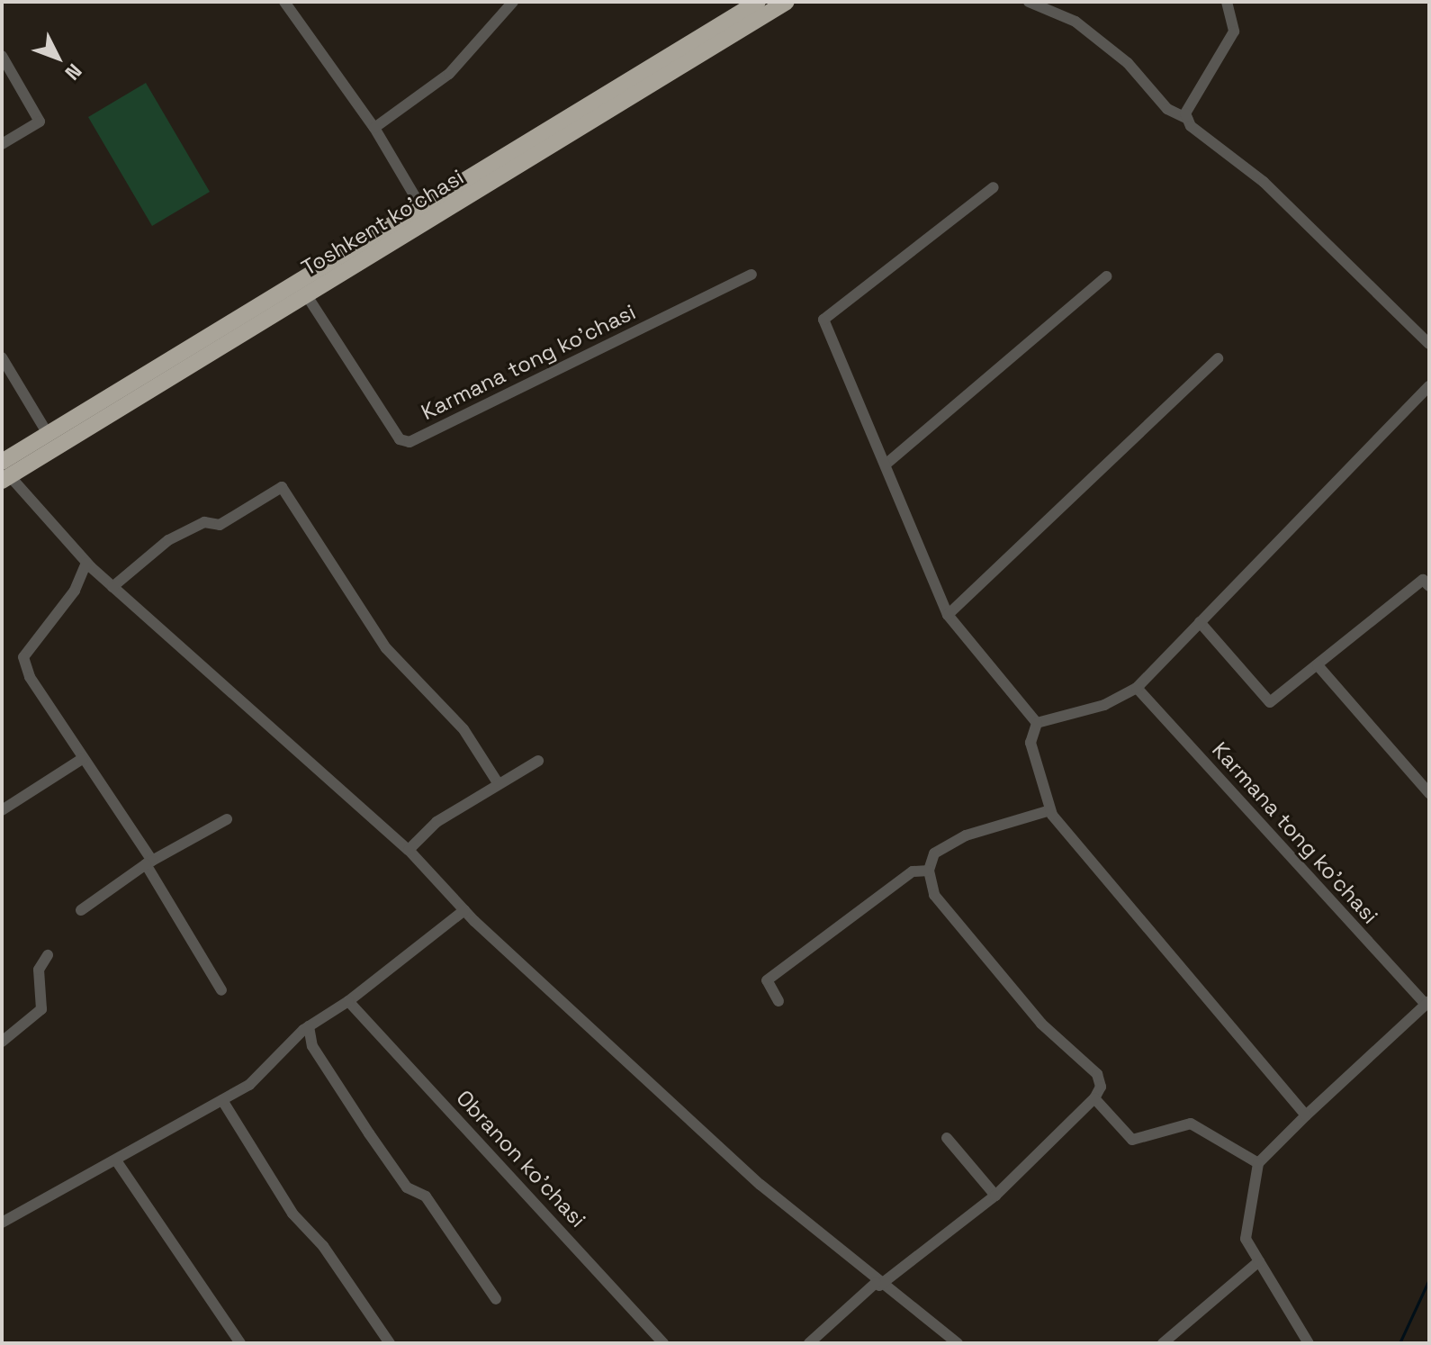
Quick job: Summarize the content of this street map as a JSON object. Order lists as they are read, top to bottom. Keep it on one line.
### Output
{"streets":{"highway":["Toshkent ko'chasi"],"street":["Karmana tong ko'chasi","Obranon ko'chasi"]},"crossings":[["Toshkent ko'chasi","Karmana tong ko'chasi"]],"north":"bottom right"}
